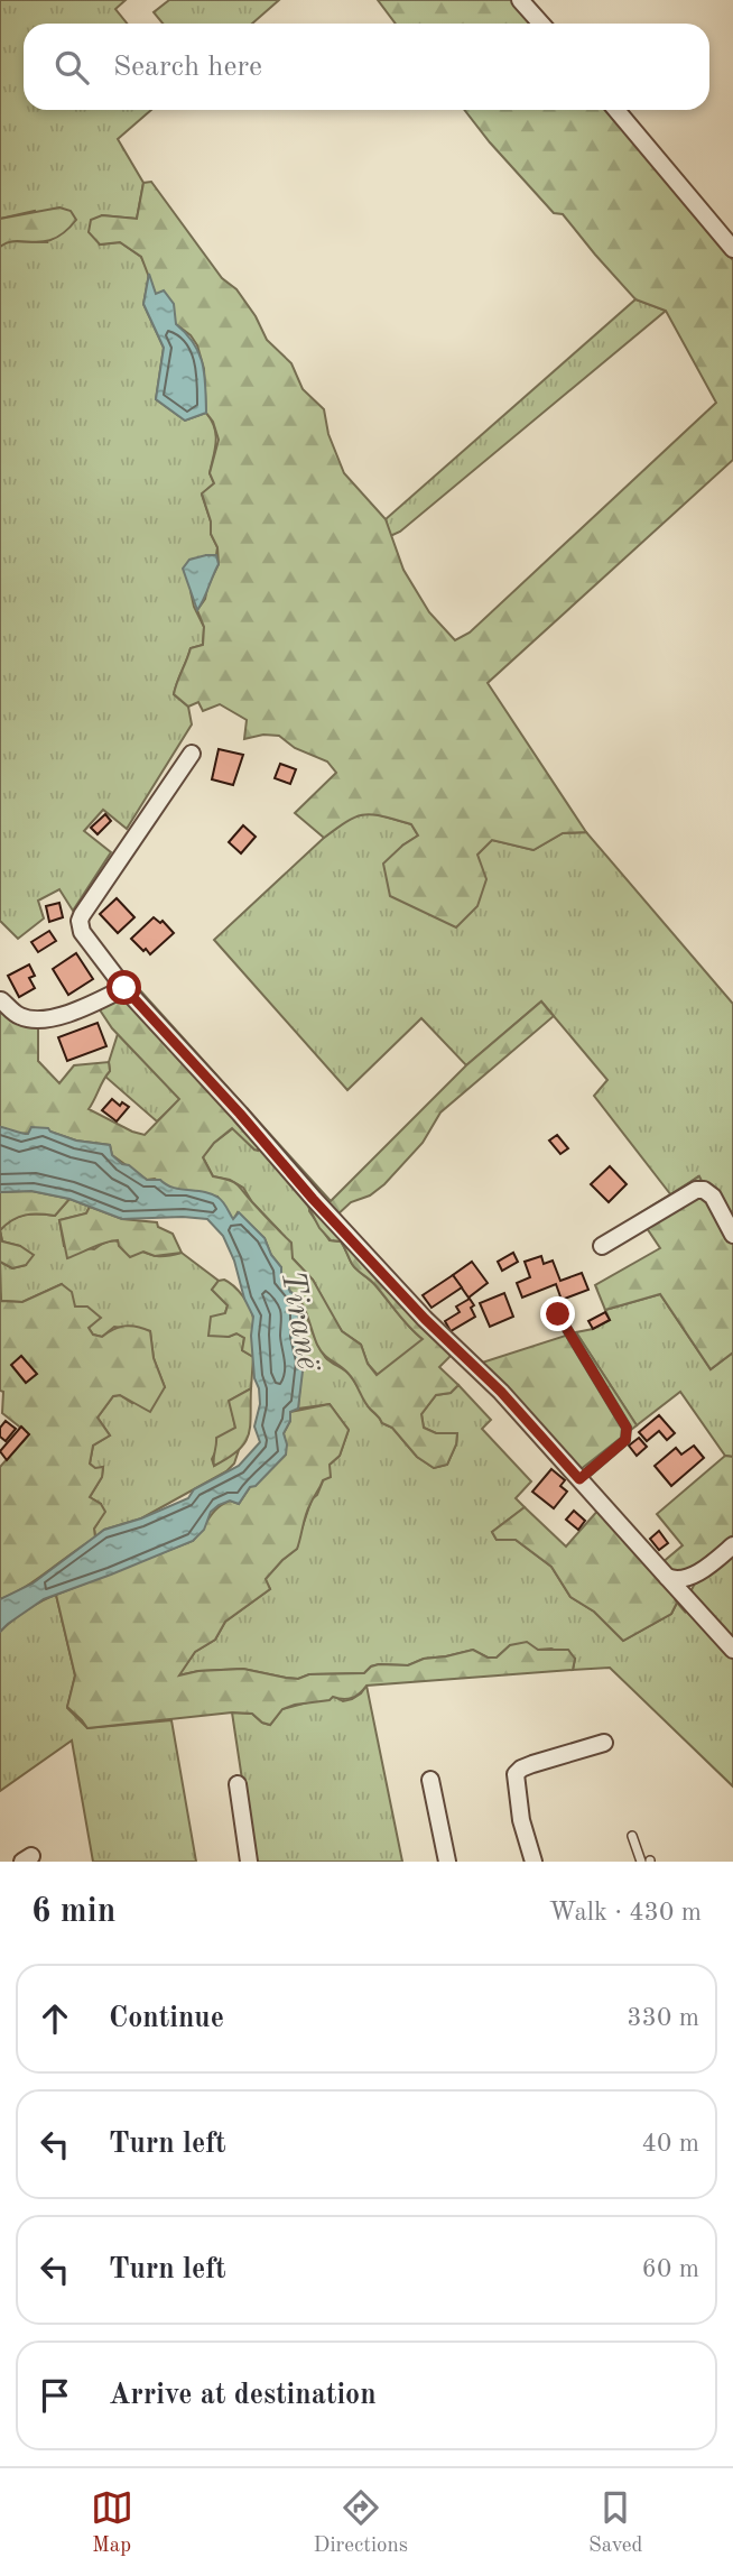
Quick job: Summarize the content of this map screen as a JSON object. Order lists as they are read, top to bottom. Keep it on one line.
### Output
{"water":["Tiranë"],"page":{"search":"Search here","heading":["6 min","Walk · 430 m"],"list":[["Continue","330 m"],["Turn left","40 m"],["Turn left","60 m"],"Arrive at destination"],"nav":["Map","Directions","Saved"]}}
